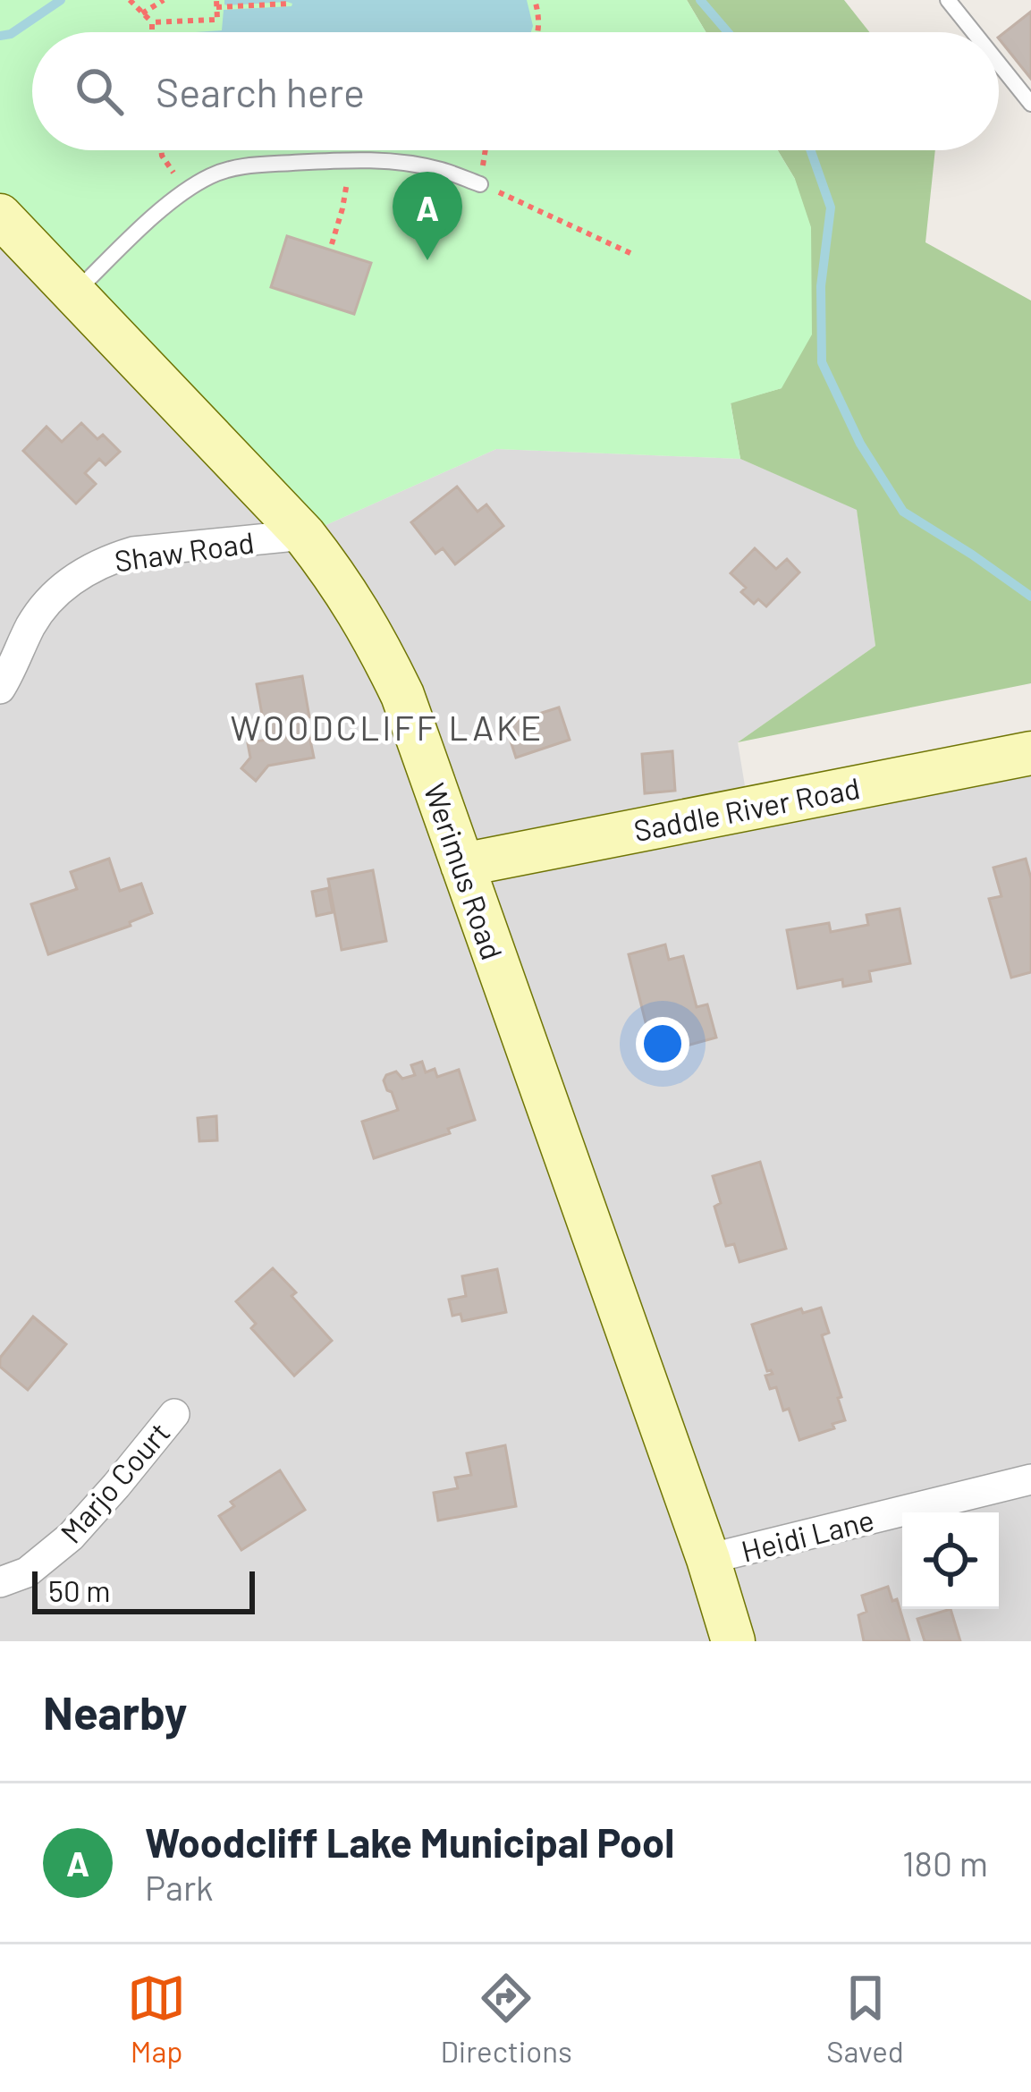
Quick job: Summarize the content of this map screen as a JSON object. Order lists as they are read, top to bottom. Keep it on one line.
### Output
{"streets":{"main road":["Saddle River Road","Werimus Road"],"street":["Shaw Road","Marjo Court","Heidi Lane"]},"crossings":[["Shaw Road","Werimus Road"],["Saddle River Road","Werimus Road"],["Werimus Road","Heidi Lane"]],"districts":["WOODCLIFF LAKE"],"scale_bar":"50 m","page":{"search":"Search here","pins":"A","scale":"50 m","heading":"Nearby","list":[{"mark":"A","name":"Woodcliff Lake Municipal Pool","note":"Park","value":"180 m"}],"nav":["Map","Directions","Saved"]}}
